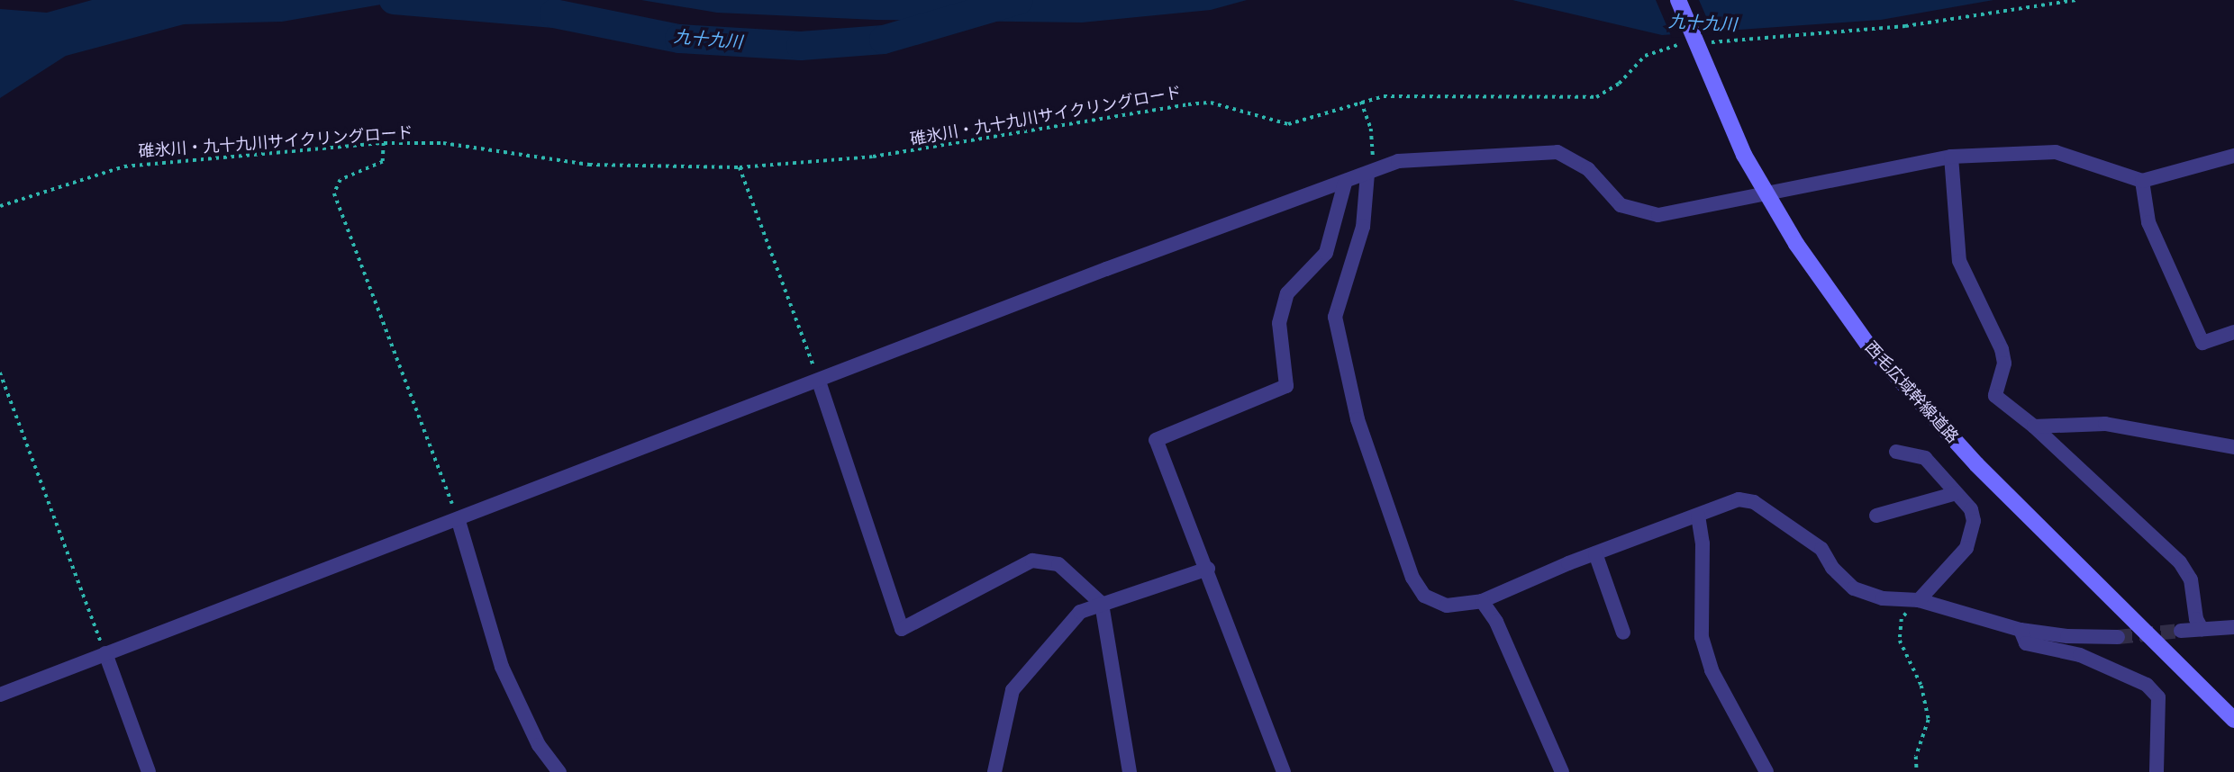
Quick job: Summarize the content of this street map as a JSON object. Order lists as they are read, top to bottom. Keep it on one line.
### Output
{"streets":{"main road":["西毛広域幹線道路"],"path":["碓氷川・九十九川サイクリングロード"]},"water":["九十九川"]}
